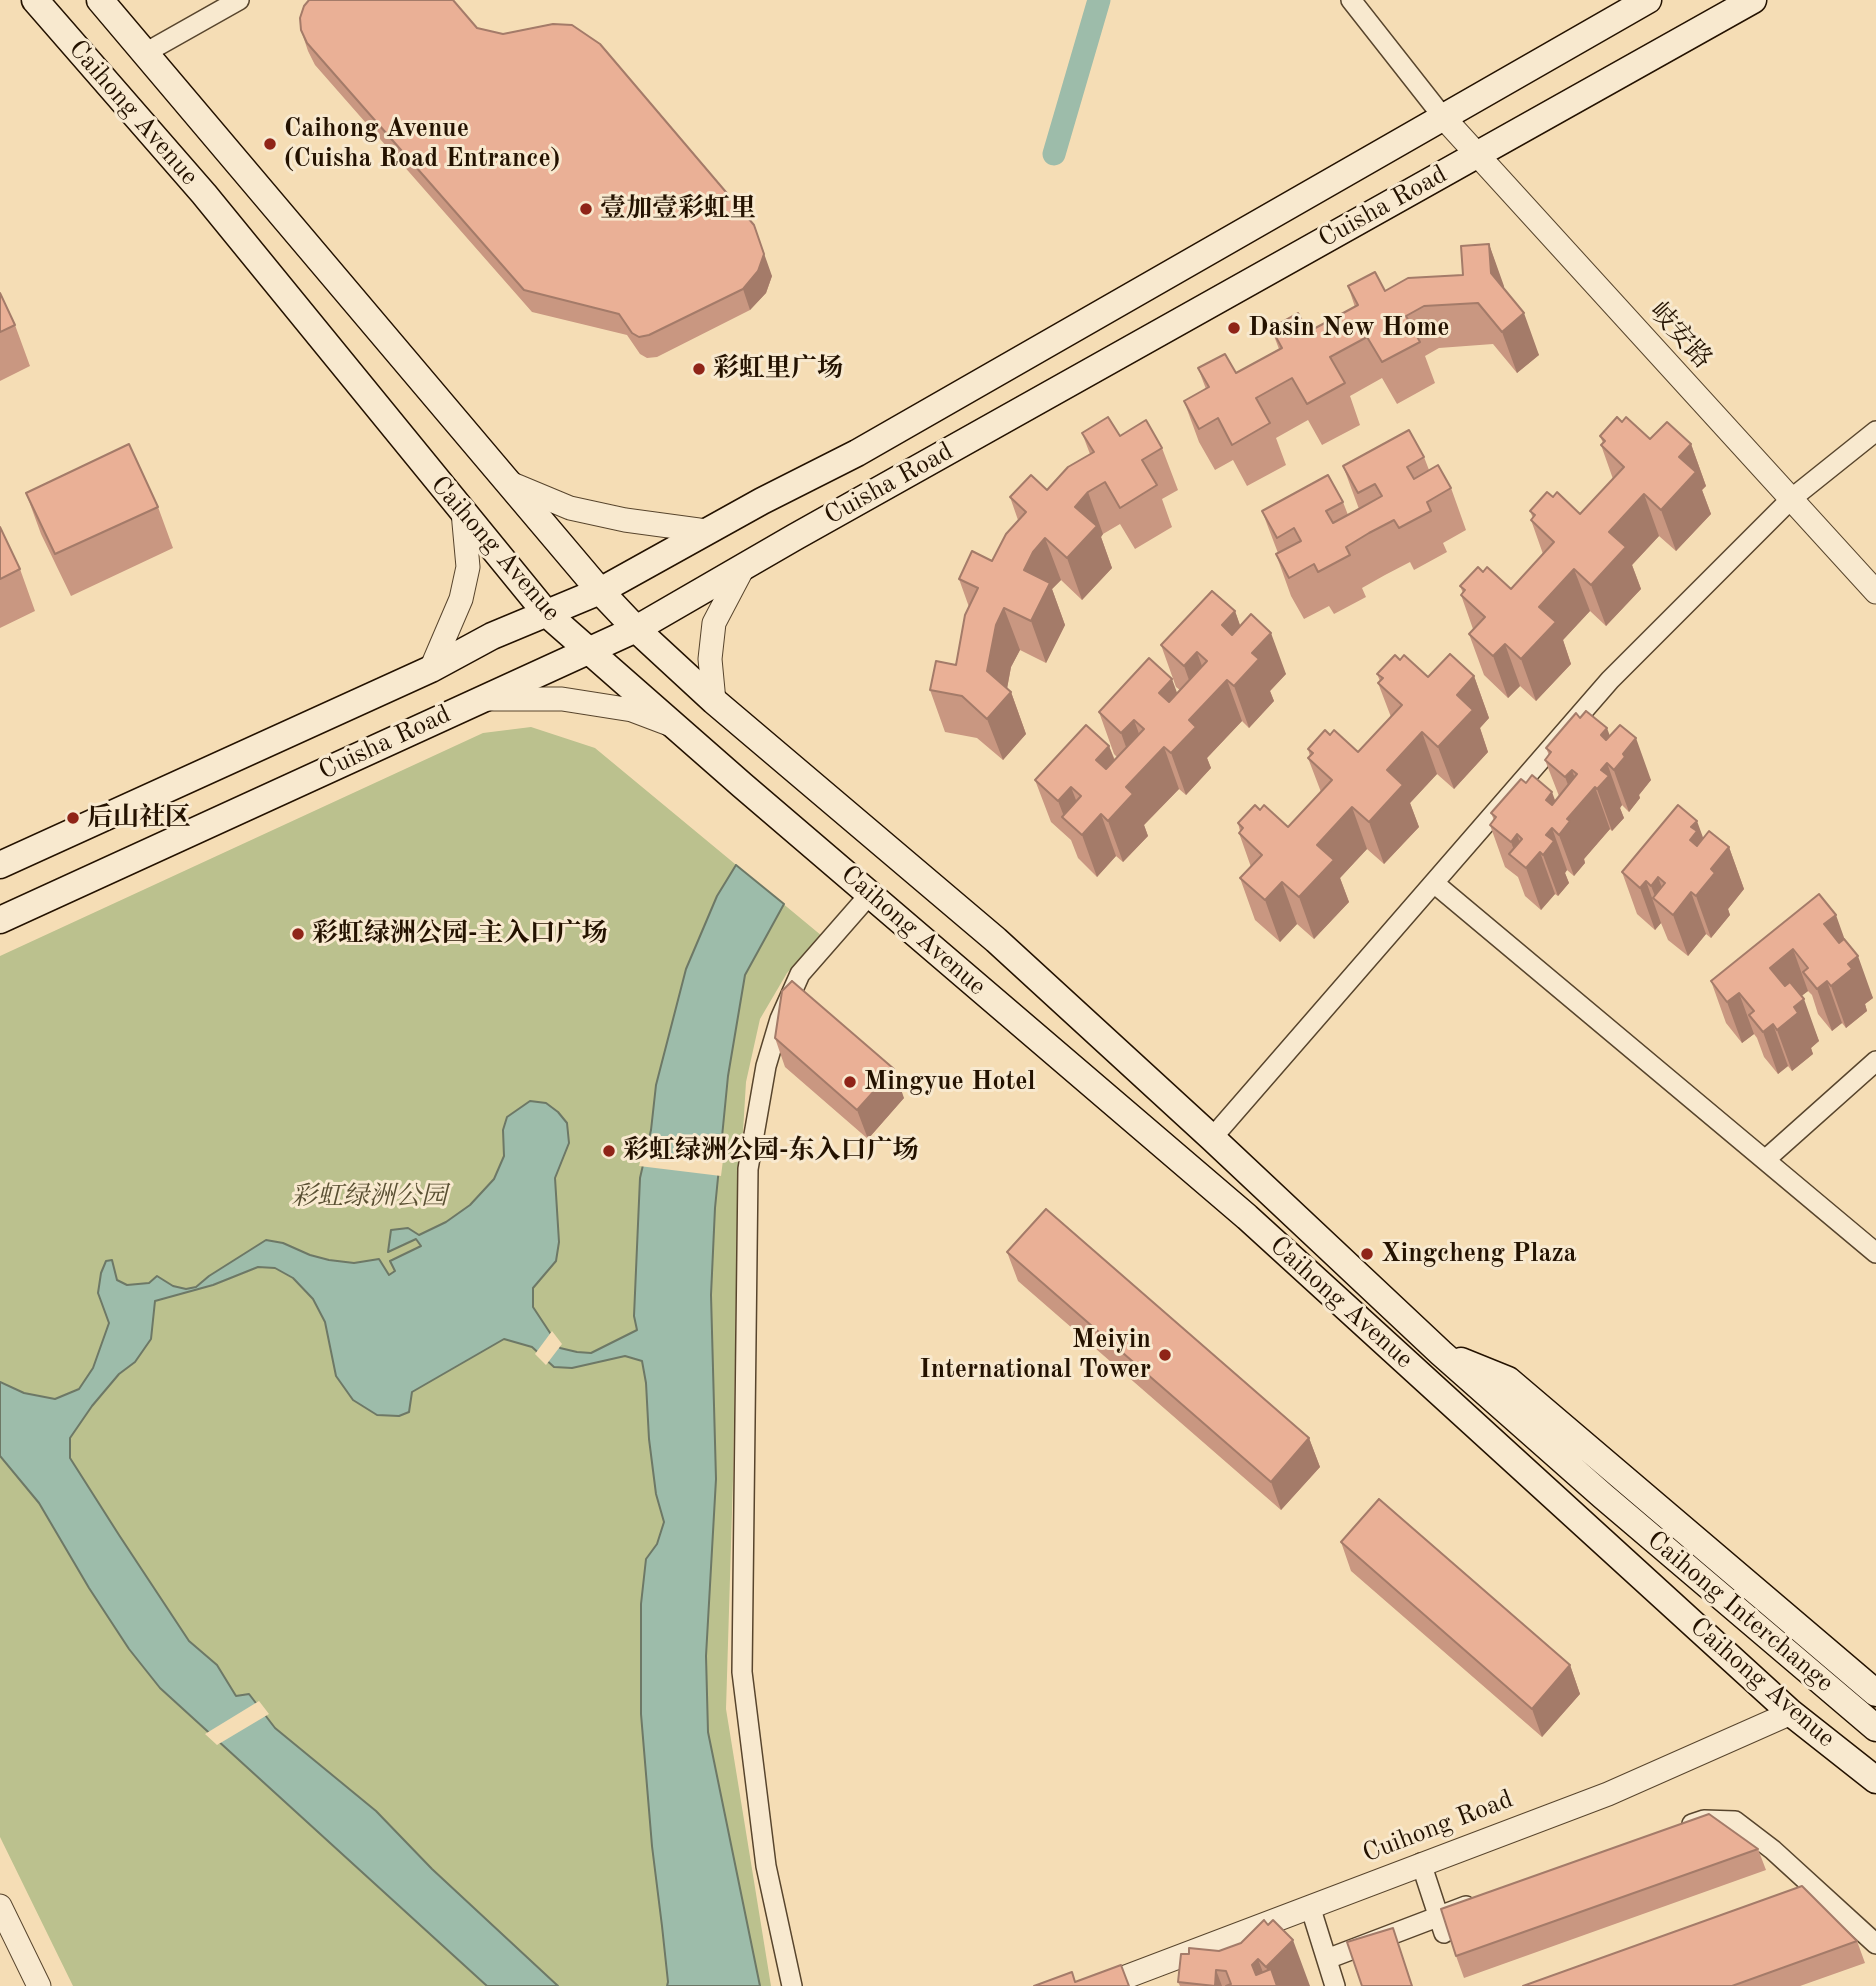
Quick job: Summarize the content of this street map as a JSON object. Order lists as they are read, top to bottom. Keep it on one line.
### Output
{"streets":{"main road":["Caihong Avenue","Cuisha Road","Caihong Interchange"],"street":["岐安路","Cuihong Road"]},"crossings":[["Caihong Avenue","Cuisha Road"],["Caihong Avenue","Caihong Interchange"],["Caihong Avenue","Cuihong Road"],["Cuisha Road","岐安路"]],"parks":["彩虹绿洲公园"],"places":["Caihong Avenue (Cuisha Road Entrance)","壹加壹彩虹里","Dasin New Home","彩虹里广场","后山社区","彩虹绿洲公园-主入口广场","Mingyue Hotel","彩虹绿洲公园-东入口广场","Xingcheng Plaza","Meiyin International Tower"]}
